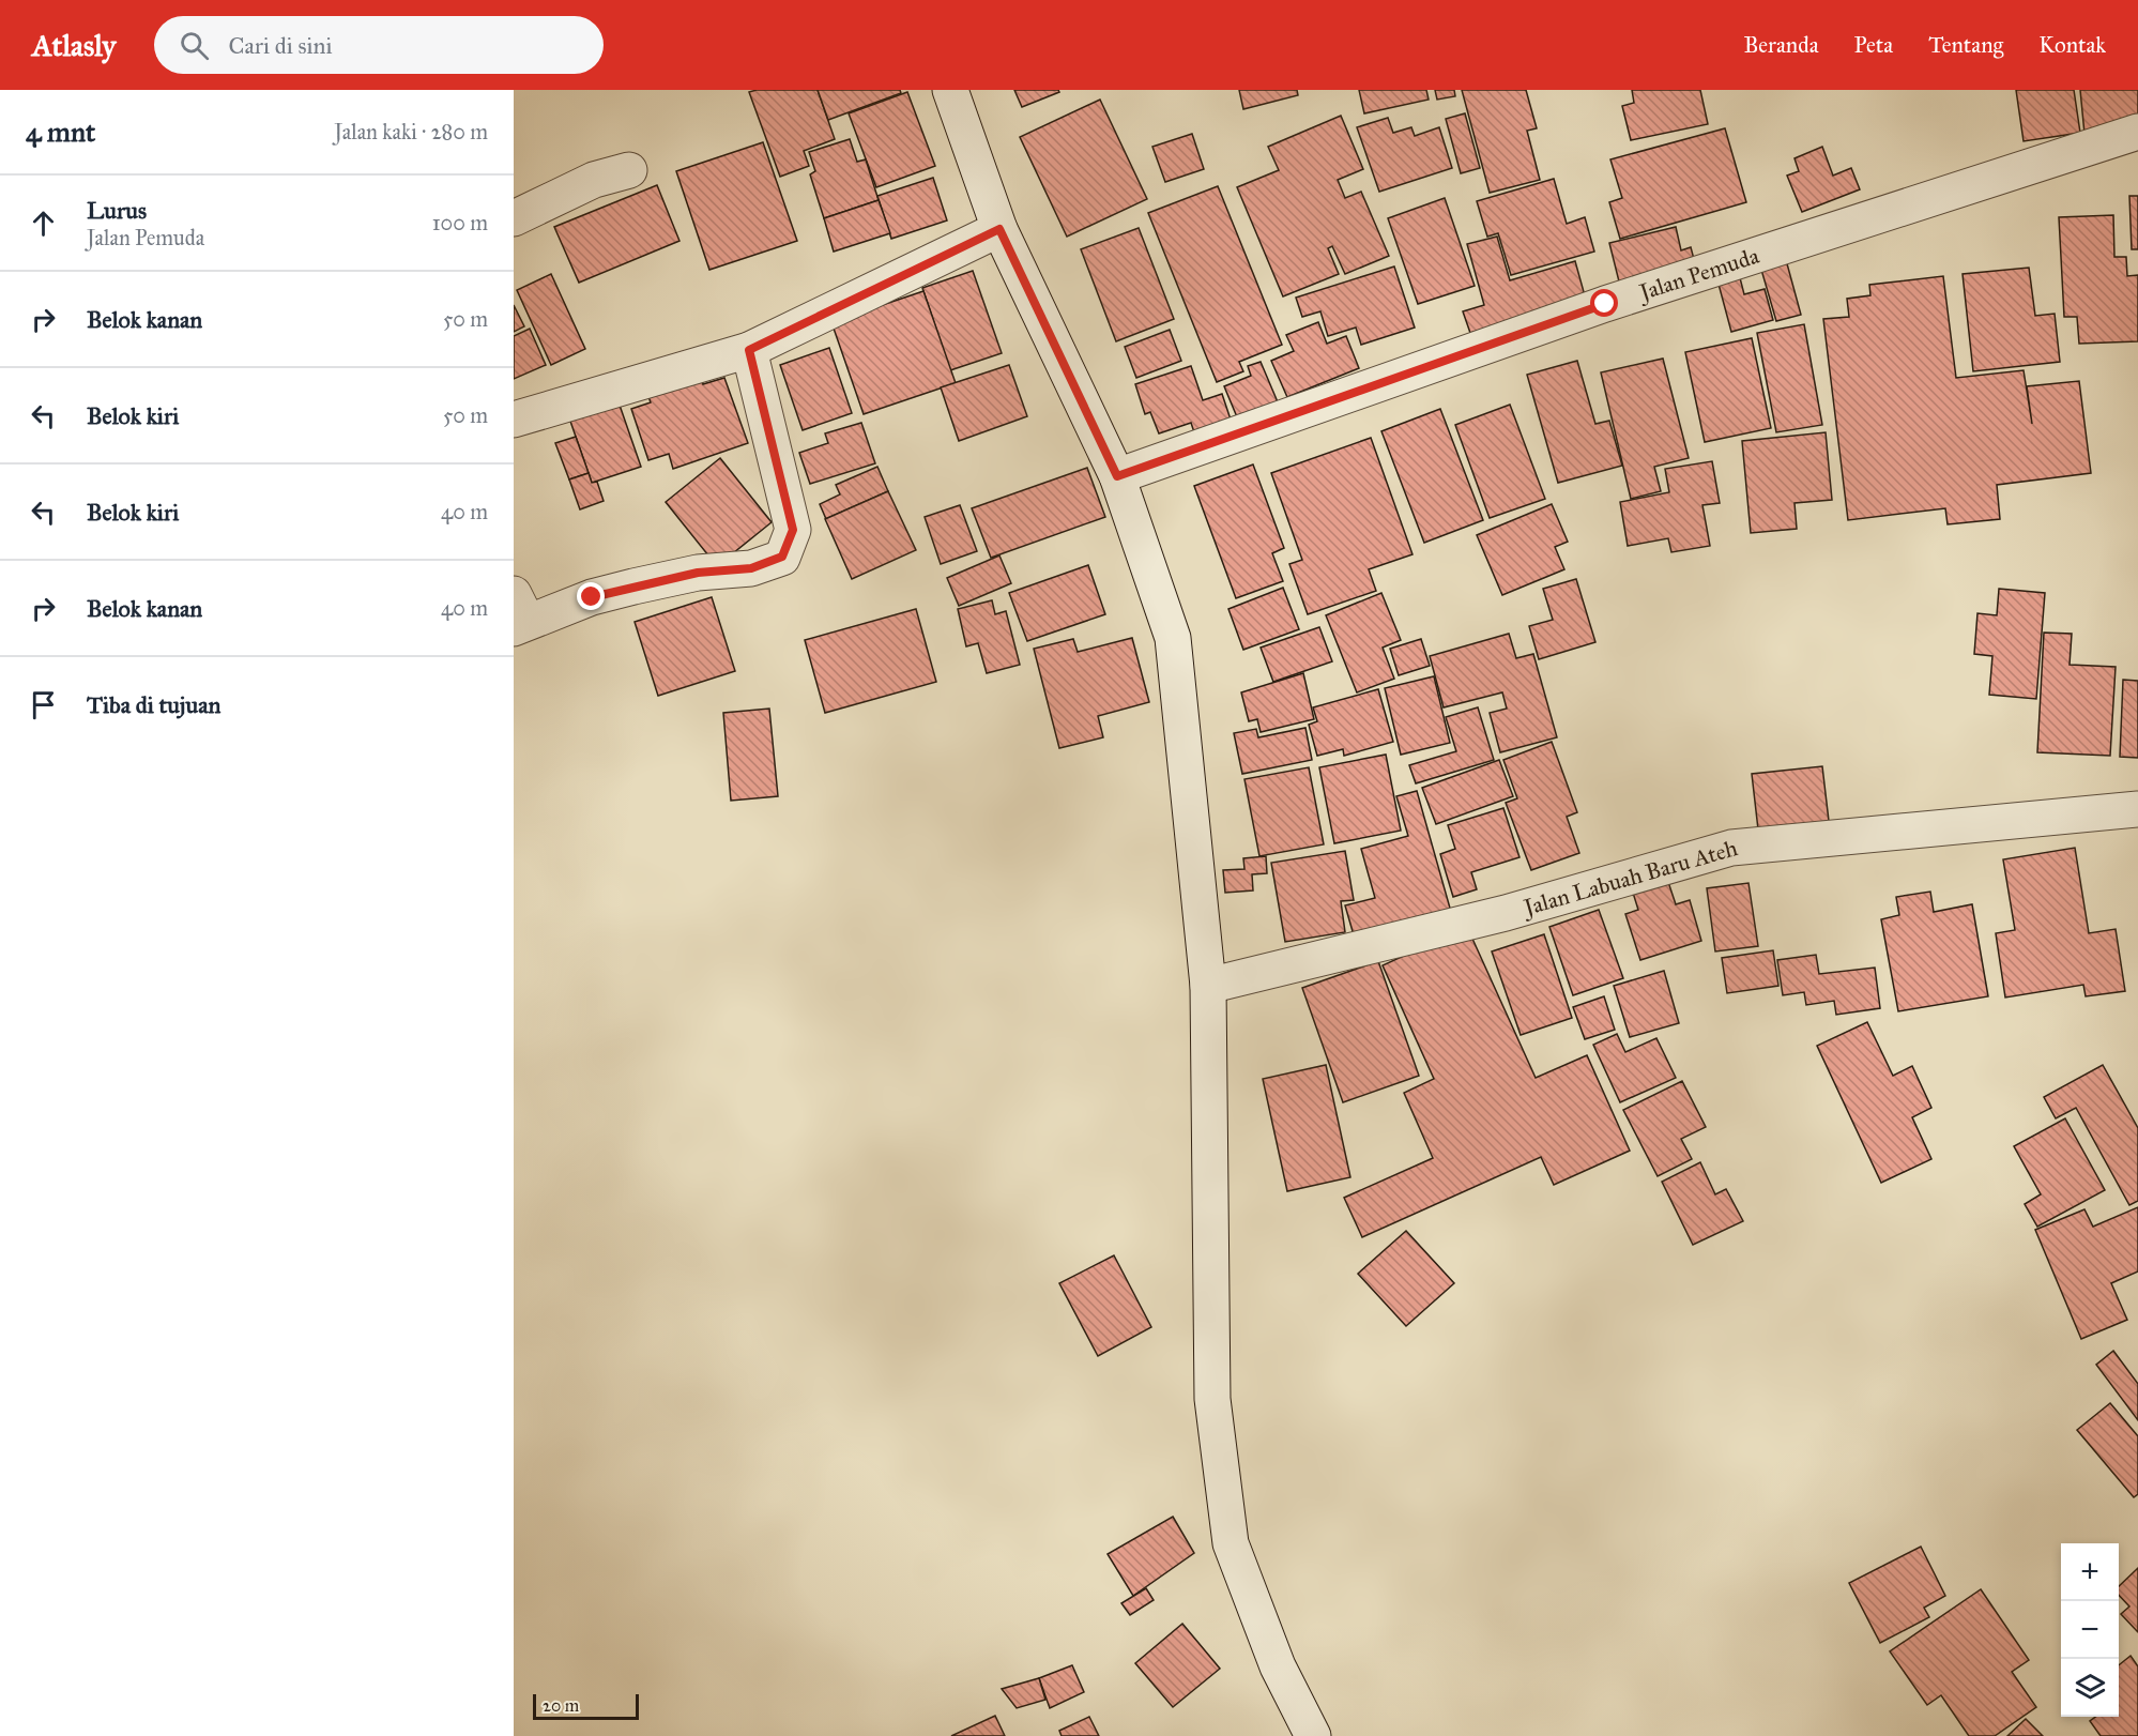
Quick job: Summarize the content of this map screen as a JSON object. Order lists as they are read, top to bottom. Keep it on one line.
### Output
{"streets":{"street":["Jalan Pemuda","Jalan Labuah Baru Ateh"]},"scale_bar":"20 m","page":{"header":"Atlasly","search":"Cari di sini","nav":["Beranda","Peta","Tentang","Kontak"],"heading":["4 mnt","Jalan kaki · 280 m"],"list":[["Lurus","Jalan Pemuda","100 m"],["Belok kanan","50 m"],["Belok kiri","50 m"],["Belok kiri","40 m"],["Belok kanan","40 m"],"Tiba di tujuan"],"map_buttons":["+","−"],"scale":"20 m"}}
